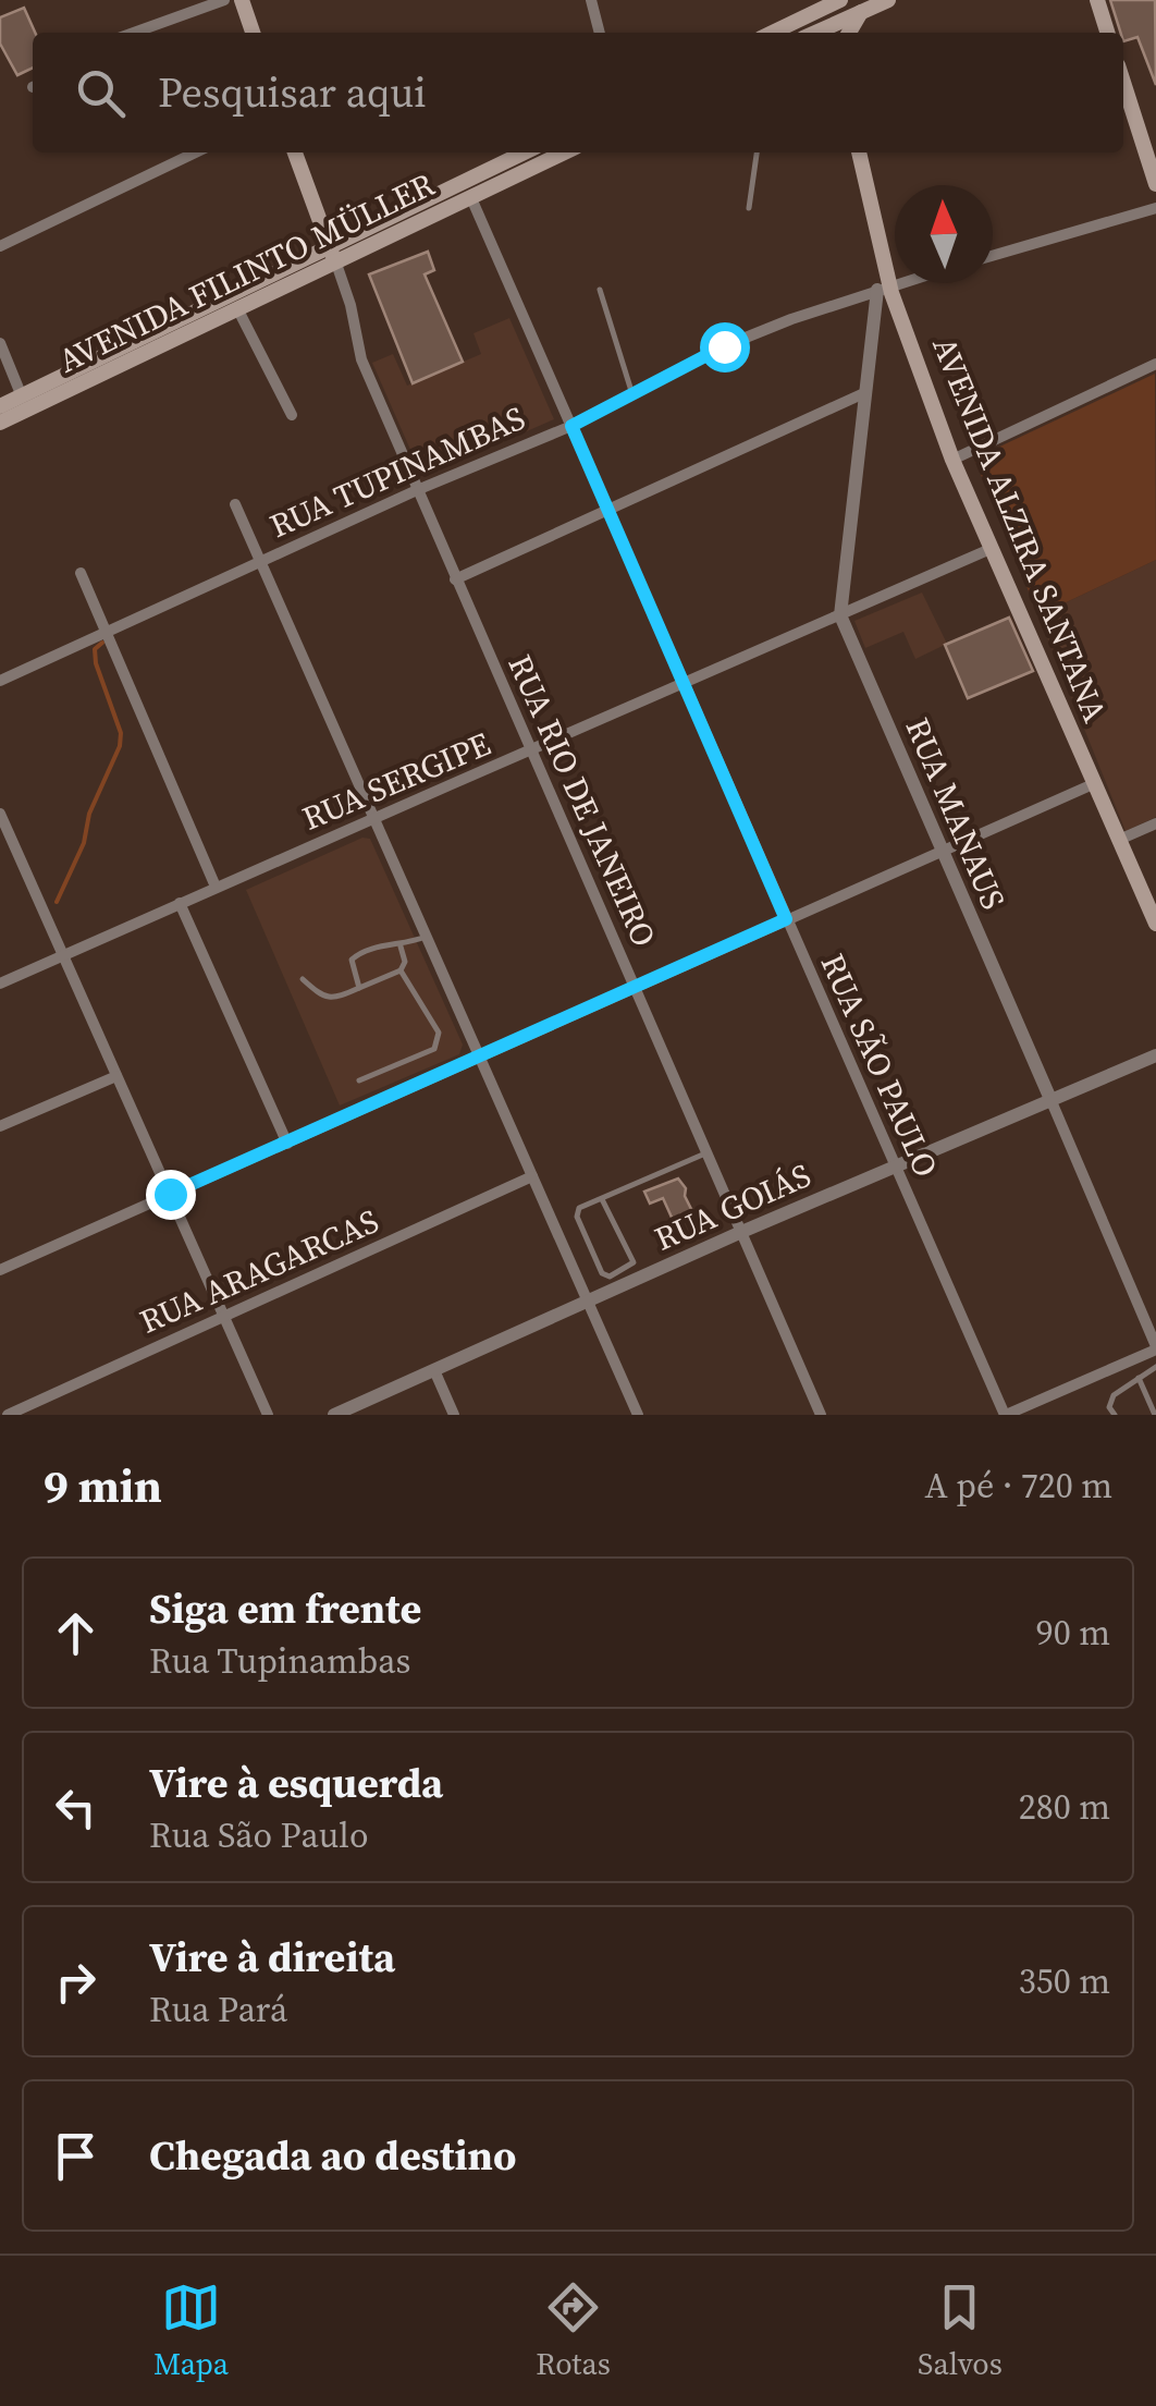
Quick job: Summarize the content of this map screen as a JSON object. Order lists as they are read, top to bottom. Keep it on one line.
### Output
{"streets":{"main road":["AVENIDA FILINTO MÜLLER","AVENIDA ALZIRA SANTANA"],"street":["RUA TUPINAMBAS","RUA SERGIPE","RUA RIO DE JANEIRO","RUA MANAUS","RUA SÃO PAULO","RUA GOIÁS","RUA ARAGARCAS"]},"crossings":[["AVENIDA FILINTO MÜLLER","RUA RIO DE JANEIRO"],["AVENIDA FILINTO MÜLLER","RUA SÃO PAULO"],["RUA TUPINAMBAS","AVENIDA ALZIRA SANTANA"],["RUA TUPINAMBAS","RUA RIO DE JANEIRO"],["RUA TUPINAMBAS","RUA MANAUS"],["RUA TUPINAMBAS","RUA SÃO PAULO"],["AVENIDA ALZIRA SANTANA","RUA SERGIPE"],["AVENIDA ALZIRA SANTANA","RUA MANAUS"],["RUA SERGIPE","RUA RIO DE JANEIRO"],["RUA SERGIPE","RUA MANAUS"],["RUA SERGIPE","RUA SÃO PAULO"],["RUA RIO DE JANEIRO","RUA GOIÁS"],["RUA MANAUS","RUA GOIÁS"],["RUA SÃO PAULO","RUA GOIÁS"]],"north":"top","page":{"search":"Pesquisar aqui","heading":["9 min","A pé · 720 m"],"list":[["Siga em frente","Rua Tupinambas","90 m"],["Vire à esquerda","Rua São Paulo","280 m"],["Vire à direita","Rua Pará","350 m"],"Chegada ao destino"],"nav":["Mapa","Rotas","Salvos"]}}
